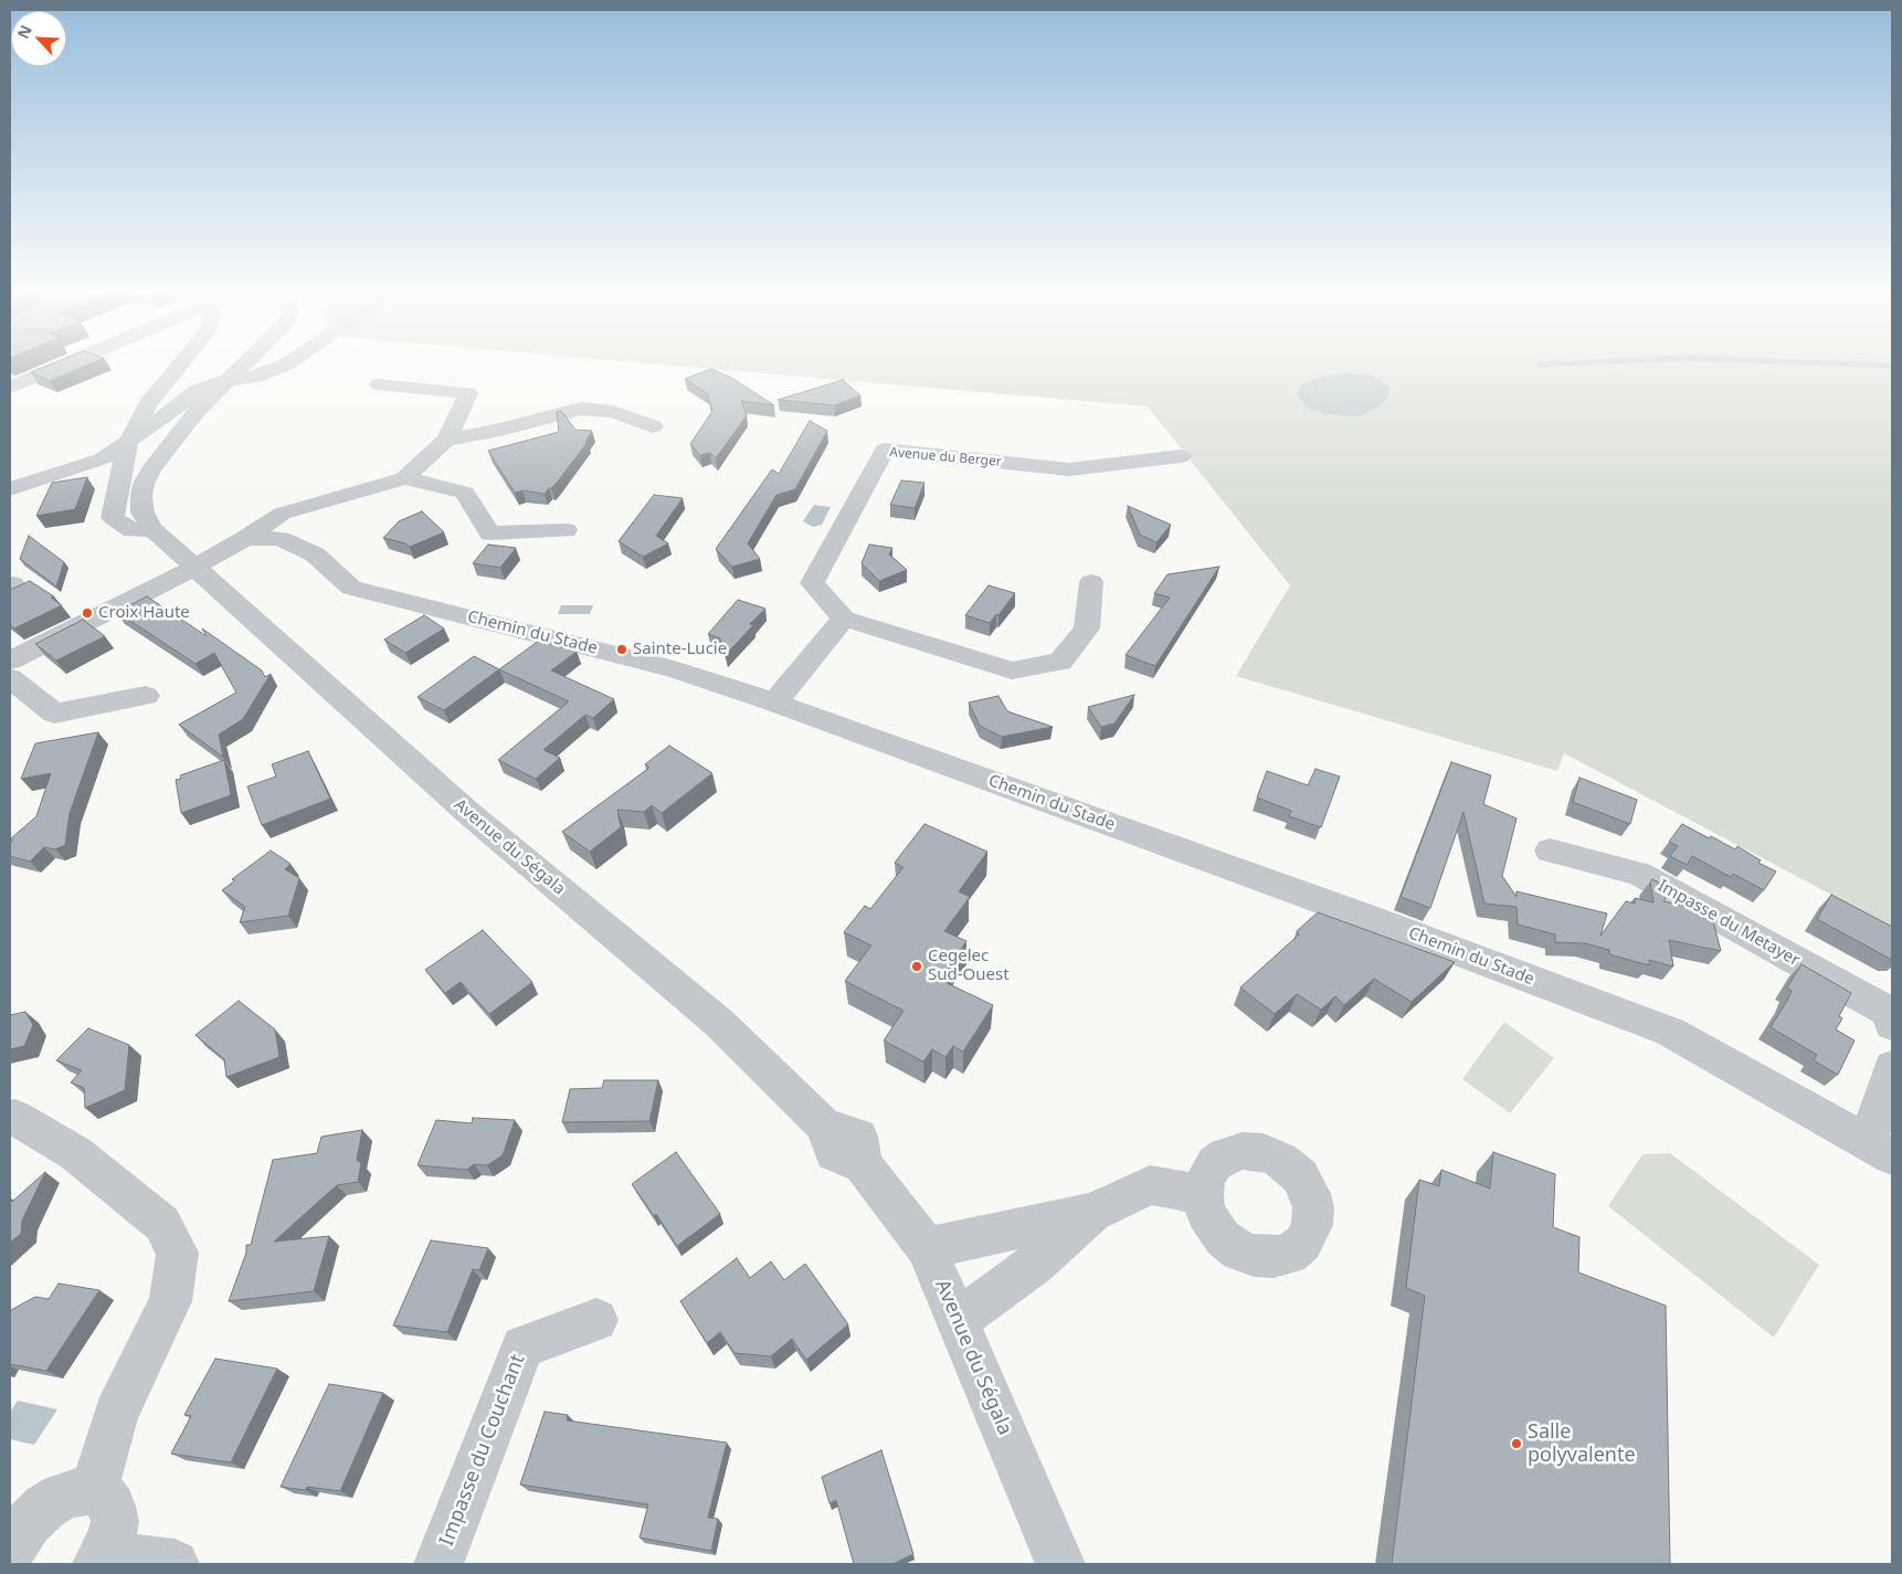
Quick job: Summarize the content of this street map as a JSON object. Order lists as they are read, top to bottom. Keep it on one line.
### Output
{"streets":{"street":["Avenue du Berger","Chemin du Stade","Avenue du Ségala","Impasse du Metayer","Impasse du Couchant"]},"places":["Croix Haute","Sainte-Lucie","Cegelec Sud-Ouest","Salle polyvalente"],"north":"top left"}
